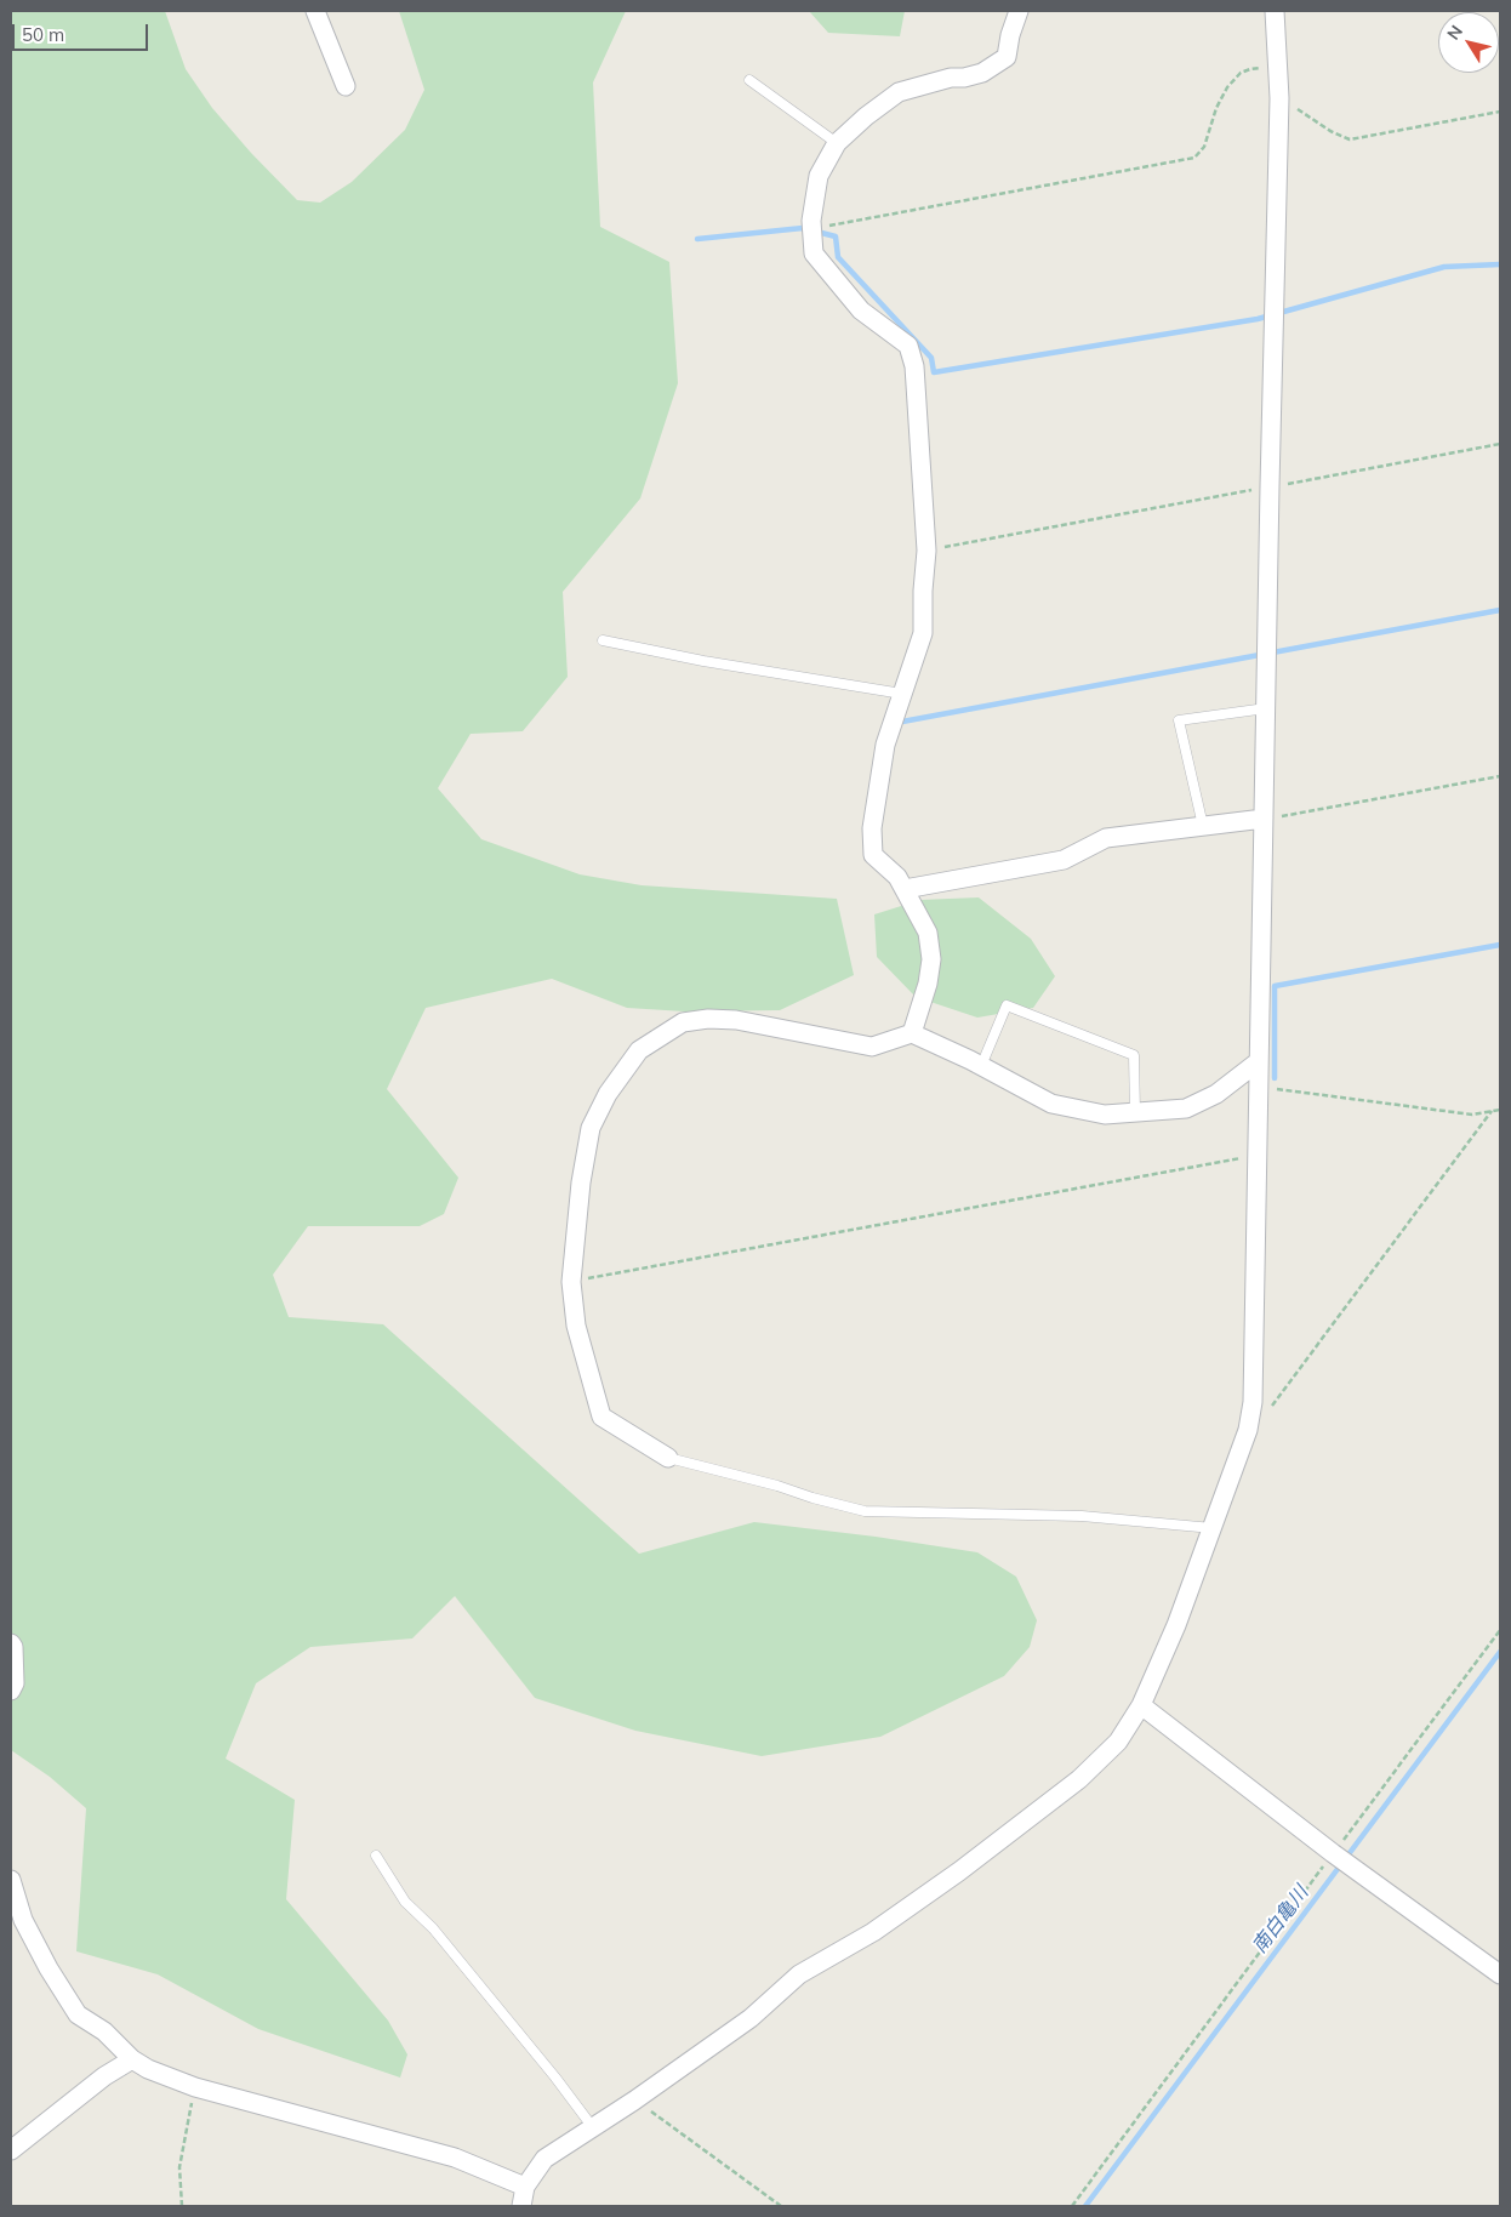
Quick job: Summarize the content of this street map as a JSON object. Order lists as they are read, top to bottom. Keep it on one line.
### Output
{"water":["南白亀川"],"scale_bar":"50 m","north":"top left"}
